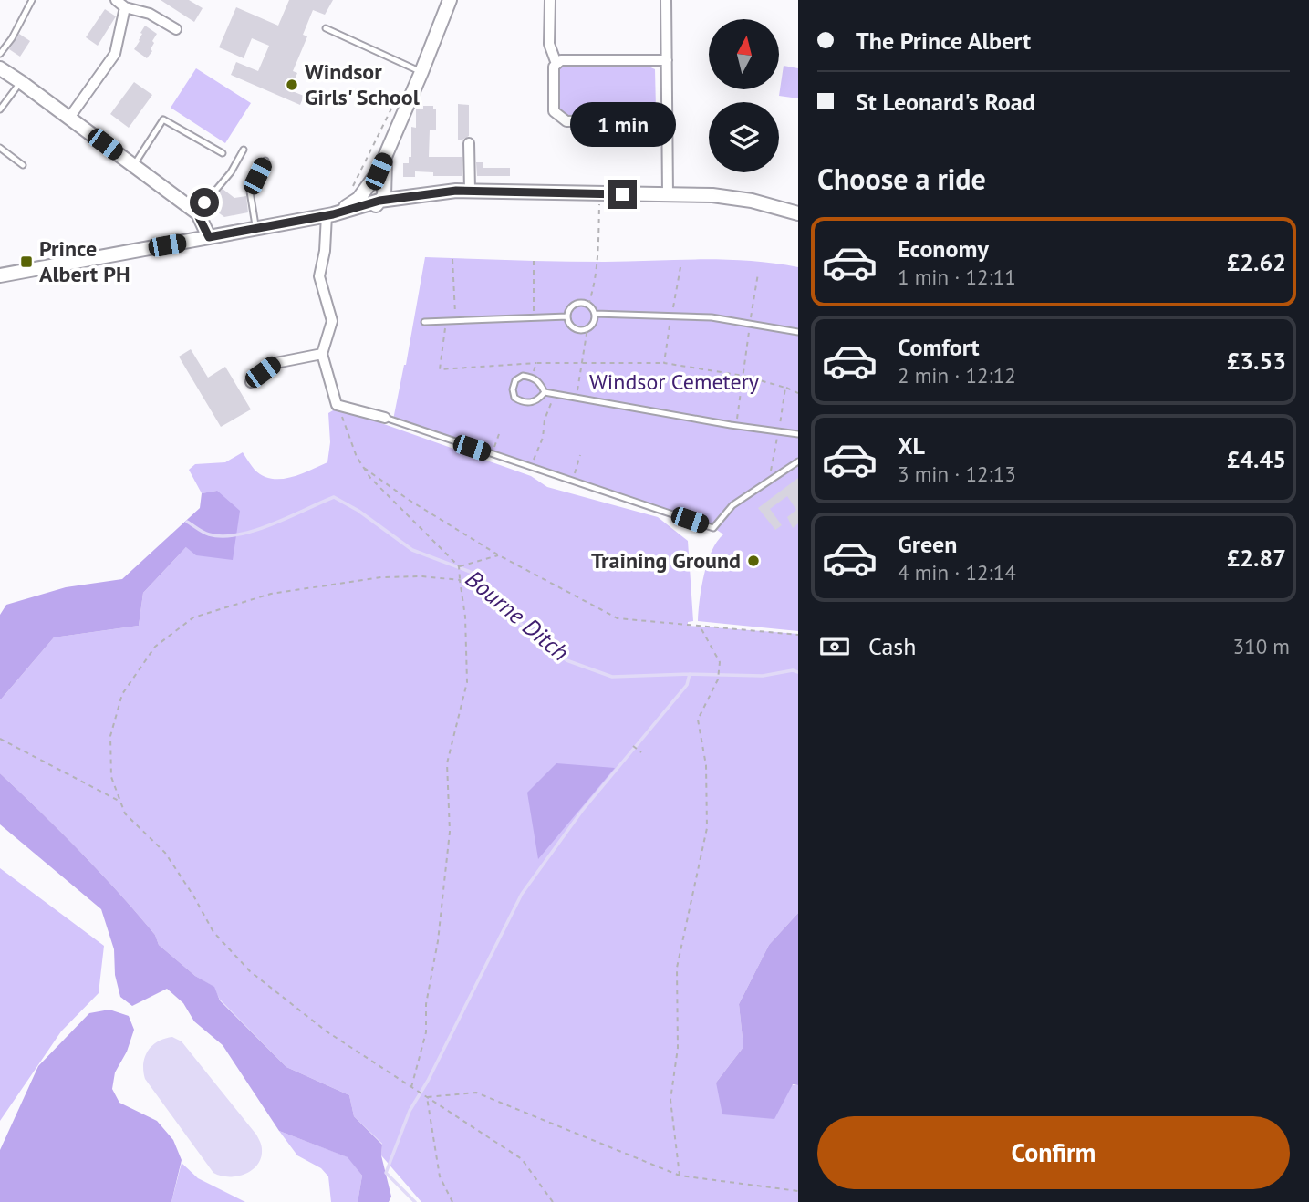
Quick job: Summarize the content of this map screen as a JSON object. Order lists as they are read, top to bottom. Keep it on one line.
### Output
{"water":["Bourne Ditch"],"parks":["Windsor Cemetery"],"places":{"other":["Windsor Girls' School","Training Ground"],"transit":["Prince Albert PH"]},"north":"top","page":{"banner":["The Prince Albert","St Leonard's Road"],"bubble":"1 min","heading":"Choose a ride","list":[{"name":"Economy","note":"1 min · 12:11","value":"£2.62"},{"name":"Comfort","note":"2 min · 12:12","value":"£3.53"},{"name":"XL","note":"3 min · 12:13","value":"£4.45"},{"name":"Green","note":"4 min · 12:14","value":"£2.87"}],"pay":["Cash","310 m"],"buttons":"Confirm"}}
